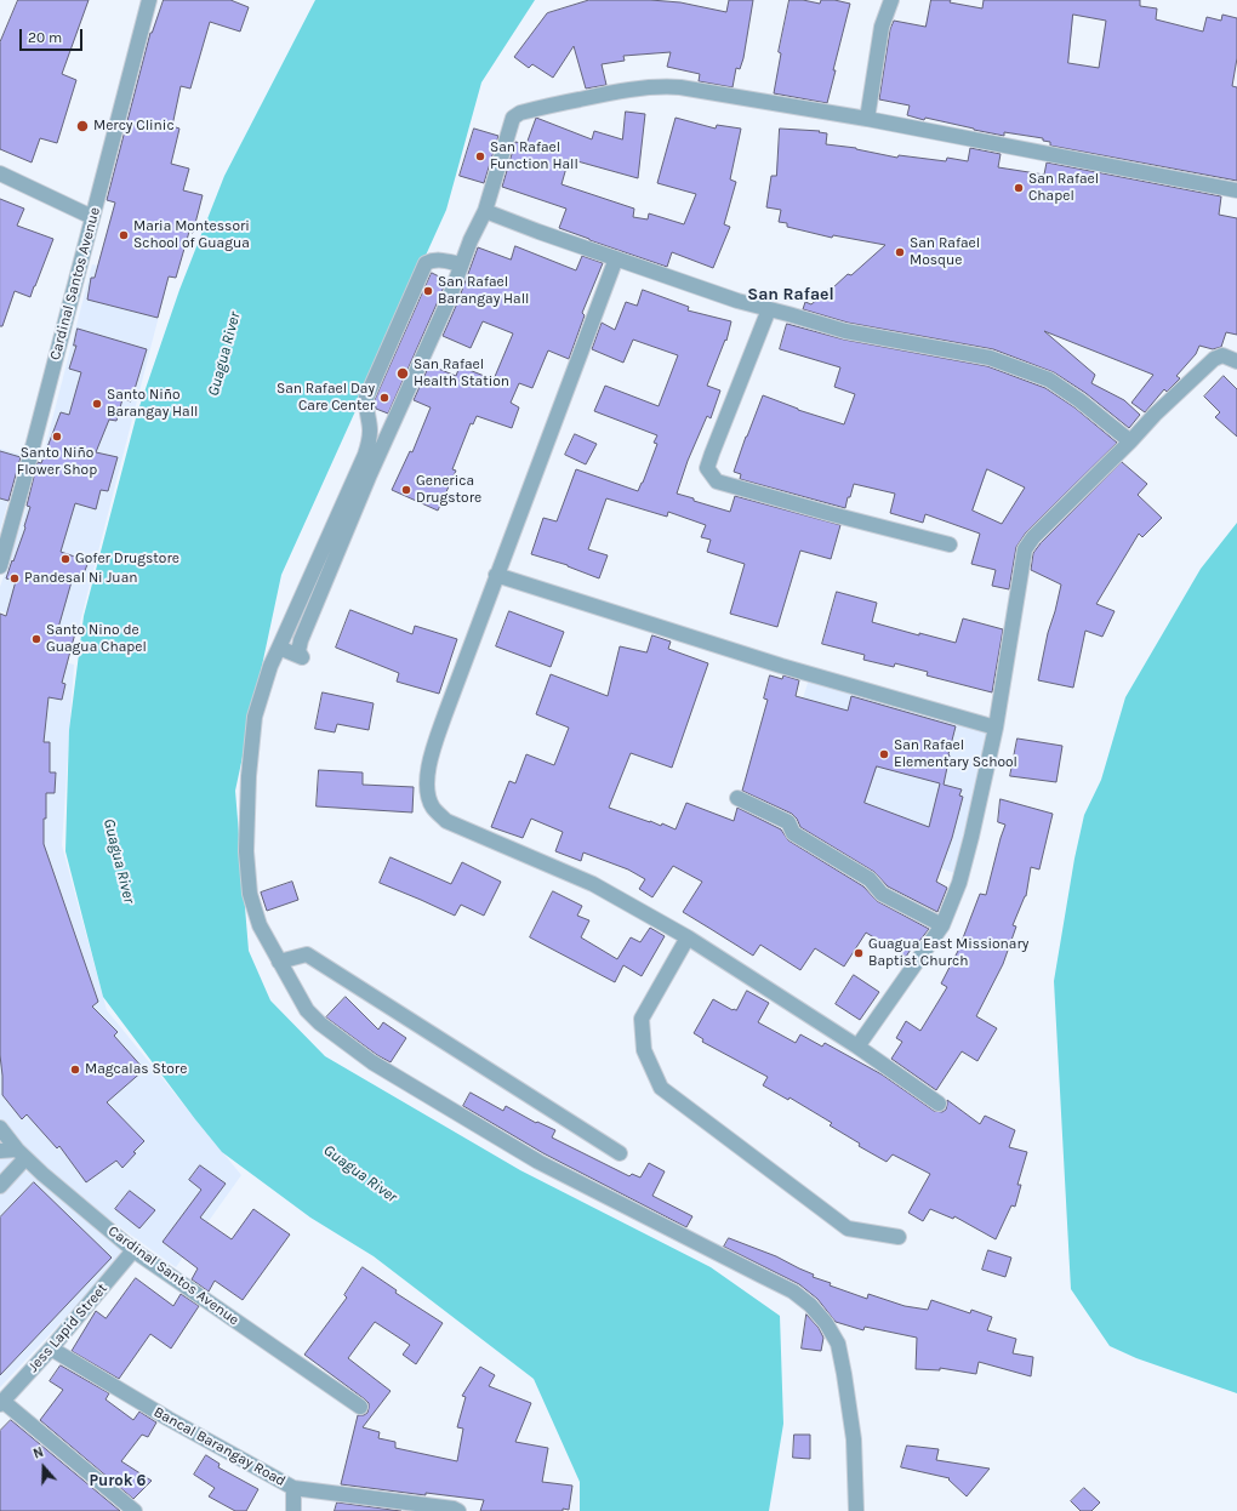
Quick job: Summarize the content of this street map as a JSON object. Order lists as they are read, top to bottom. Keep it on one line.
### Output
{"streets":{"street":["Cardinal Santos Avenue","Jess Lapid Street","Bancal Barangay Road"]},"crossings":[["Cardinal Santos Avenue","Jess Lapid Street"],["Jess Lapid Street","Bancal Barangay Road"]],"districts":["San Rafael","Purok 6"],"water":["Guagua River"],"places":["Mercy Clinic","San Rafael Function Hall","San Rafael Chapel","Maria Montessori School of Guagua","San Rafael Mosque","San Rafael Barangay Hall","San Rafael Health Station","San Rafael Day Care Center","Santo Niño Barangay Hall","Santo Niño Flower Shop","Generica Drugstore","Gofer Drugstore","Pandesal Ni Juan","Santo Nino de Guagua Chapel","San Rafael Elementary School","Guagua East Missionary Baptist Church","Magcalas Store"],"scale_bar":"20 m","north":"top"}
